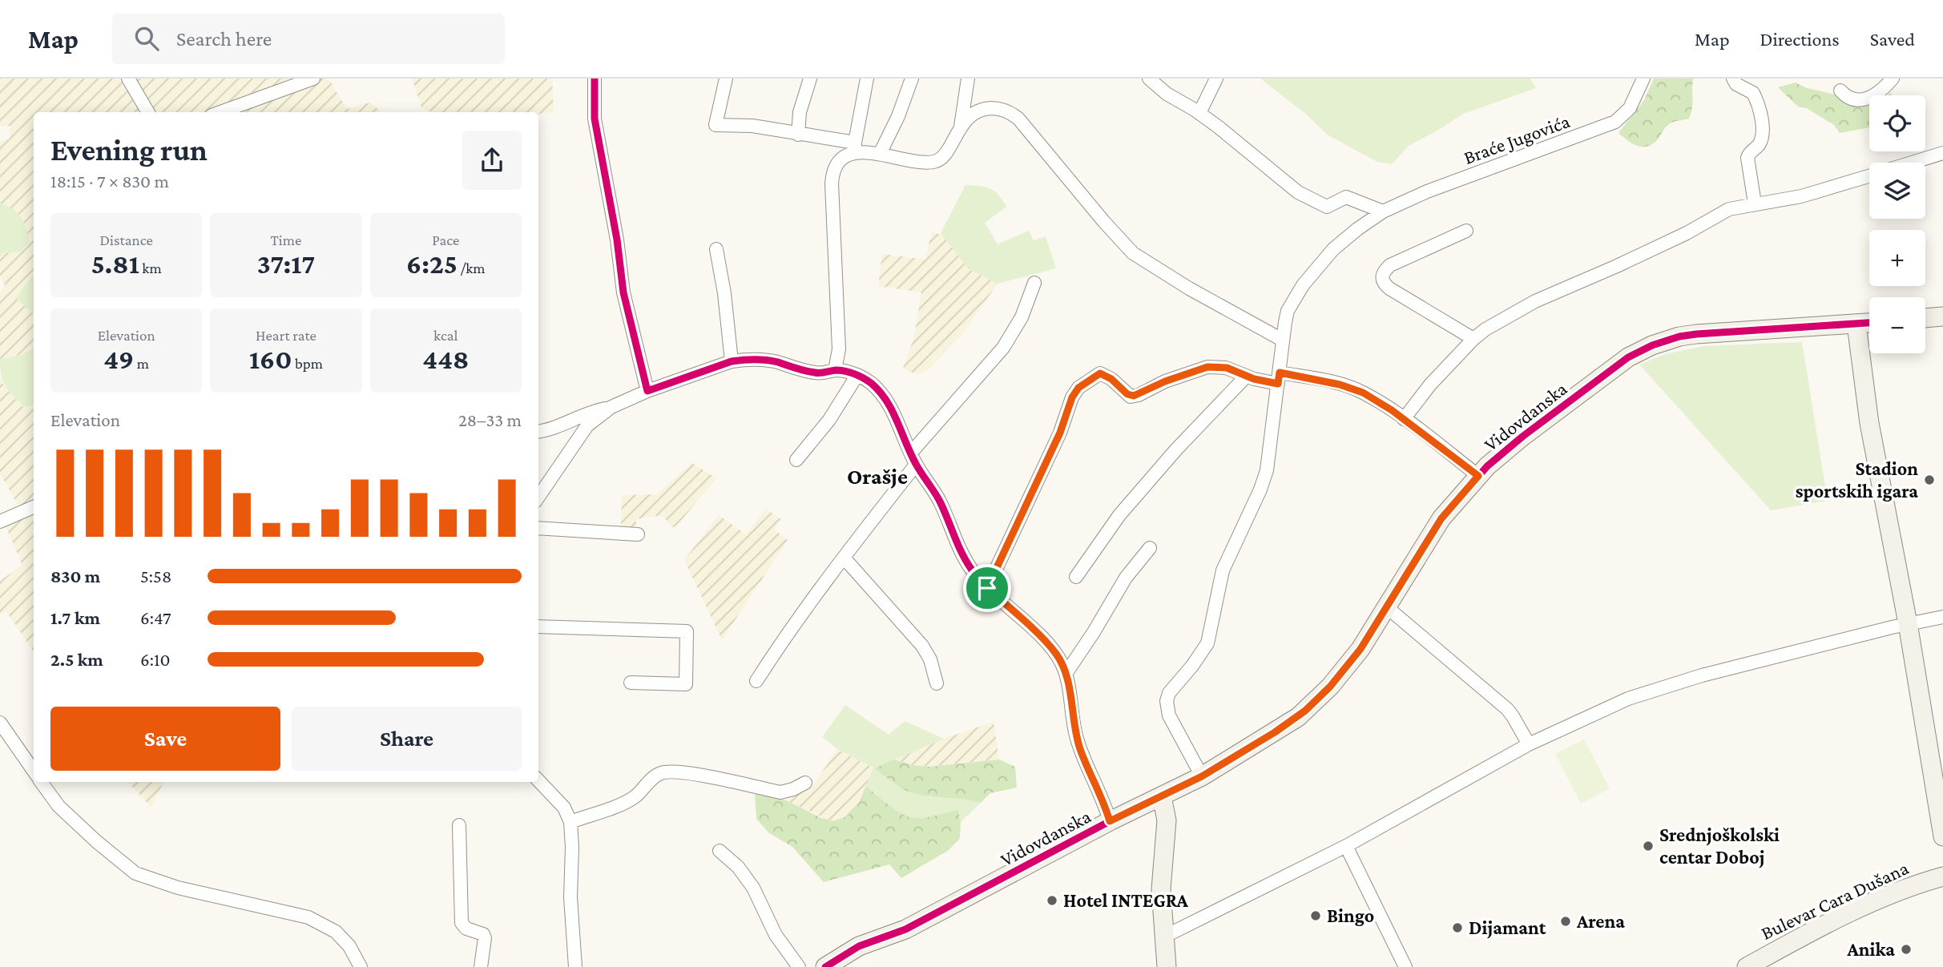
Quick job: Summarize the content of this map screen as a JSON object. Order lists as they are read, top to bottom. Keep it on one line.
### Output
{"streets":{"street":["Braće Jugovića","Vidovdanska","Bulevar Cara Dušana"]},"crossings":[["Braće Jugovića","Vidovdanska"]],"districts":["Orašje"],"places":["Stadion sportskih igara","Srednjoškolski centar Doboj","Hotel INTEGRA","Bingo","Arena","Dijamant","Anika"],"page":{"header":"Map","search":"Search here","nav":["Map","Directions","Saved"],"map_buttons":["+","−"],"heading":["Evening run","18:15 · 7 × 830 m"],"stats":[["Distance","5.81 km"],["Time","37:17"],["Pace","6:25 /km"],["Elevation","49 m"],["Heart rate","160 bpm"],["kcal","448"]],"chart":["Elevation","28–33 m"],"list":[{"name":"830 m","note":"5:58"},{"name":"1.7 km","note":"6:47"},{"name":"2.5 km","note":"6:10"}],"buttons":["Save","Share"]}}
